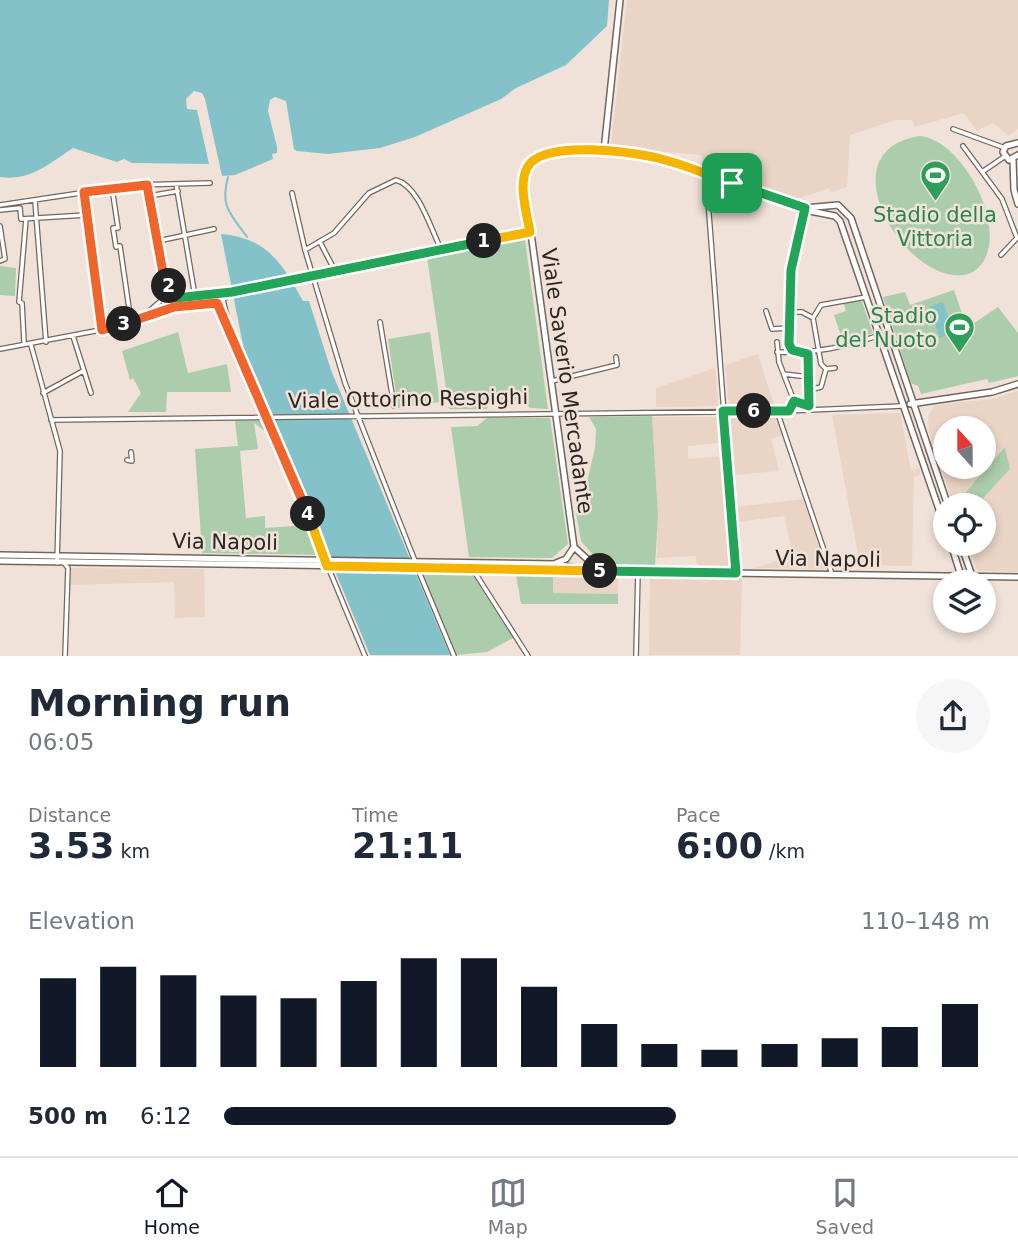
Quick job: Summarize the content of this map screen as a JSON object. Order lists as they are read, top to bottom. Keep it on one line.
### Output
{"streets":{"main road":["Viale Saverio Mercadante","Via Napoli"],"street":["Viale Ottorino Respighi"]},"crossings":[["Viale Saverio Mercadante","Viale Ottorino Respighi"]],"places":{"sports":["Stadio della Vittoria","Stadio del Nuoto"]},"north":"top","page":{"pins":["1","2","3","6","4","5"],"heading":["Morning run","06:05"],"stats":[["Distance","3.53 km"],["Time","21:11"],["Pace","6:00 /km"]],"chart":["Elevation","110–148 m"],"list":[{"name":"500 m","note":"6:12"}],"tabs":["Home","Map","Saved"]}}
